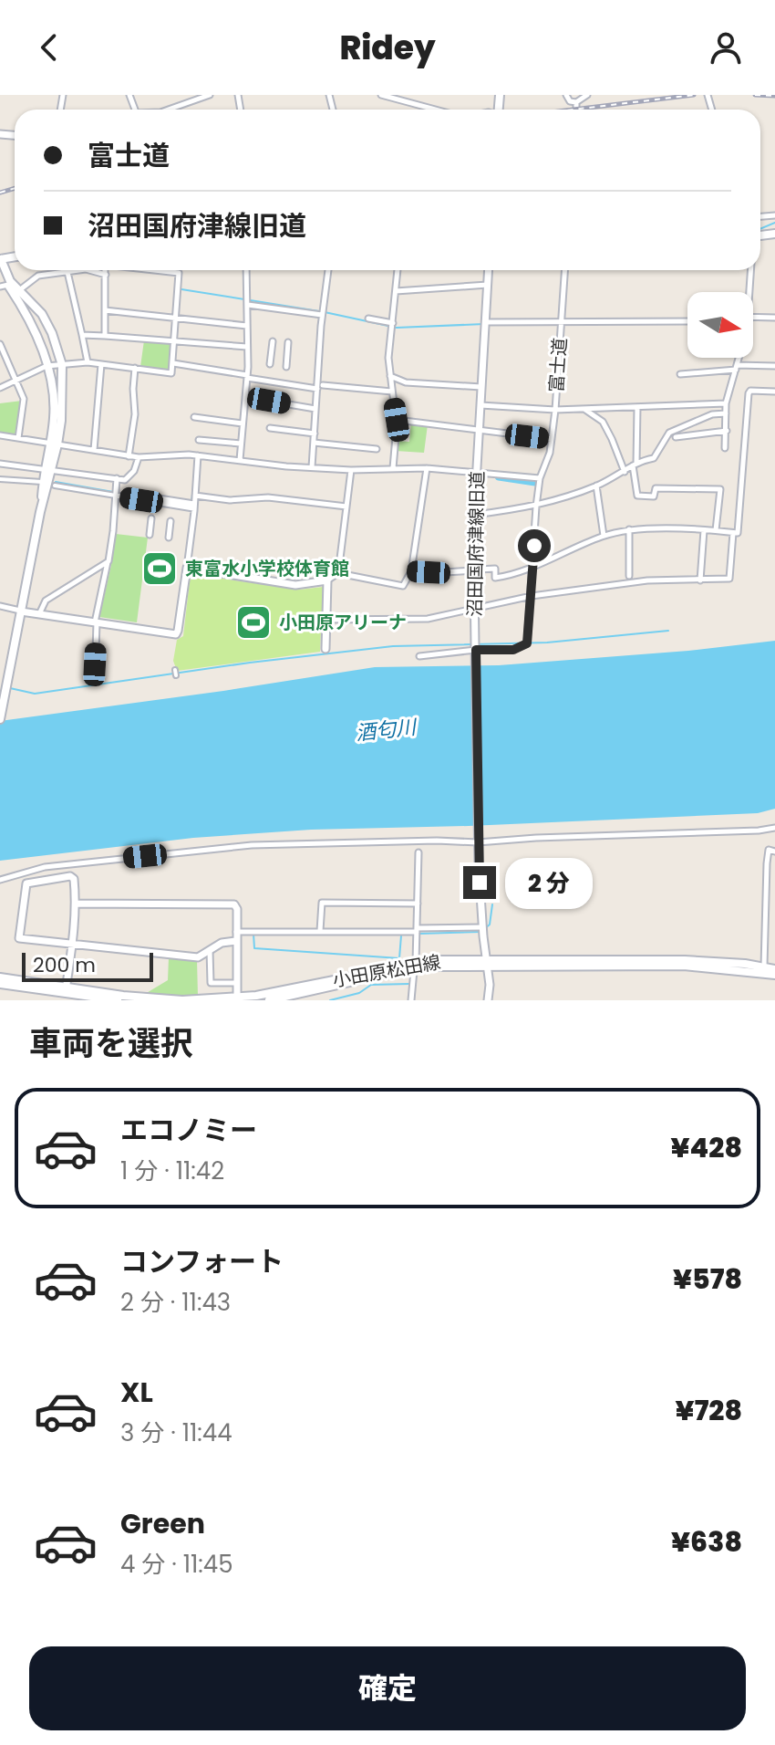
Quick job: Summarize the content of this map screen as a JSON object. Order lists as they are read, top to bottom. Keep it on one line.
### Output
{"streets":{"main road":["小田原松田線"],"street":["富士道","沼田国府津線旧道"]},"crossings":[["富士道","沼田国府津線旧道"],["沼田国府津線旧道","小田原松田線"]],"water":["酒匂川"],"places":{"sports":["東富水小学校体育館","小田原アリーナ"]},"scale_bar":"200 m","north":"right","page":{"header":"Ridey","banner":["富士道","沼田国府津線旧道"],"bubble":"2 分","scale":"200 m","heading":"車両を選択","list":[{"name":"エコノミー","note":"1 分 · 11:42","value":"¥428"},{"name":"コンフォート","note":"2 分 · 11:43","value":"¥578"},{"name":"XL","note":"3 分 · 11:44","value":"¥728"},{"name":"Green","note":"4 分 · 11:45","value":"¥638"}],"buttons":"確定"}}
